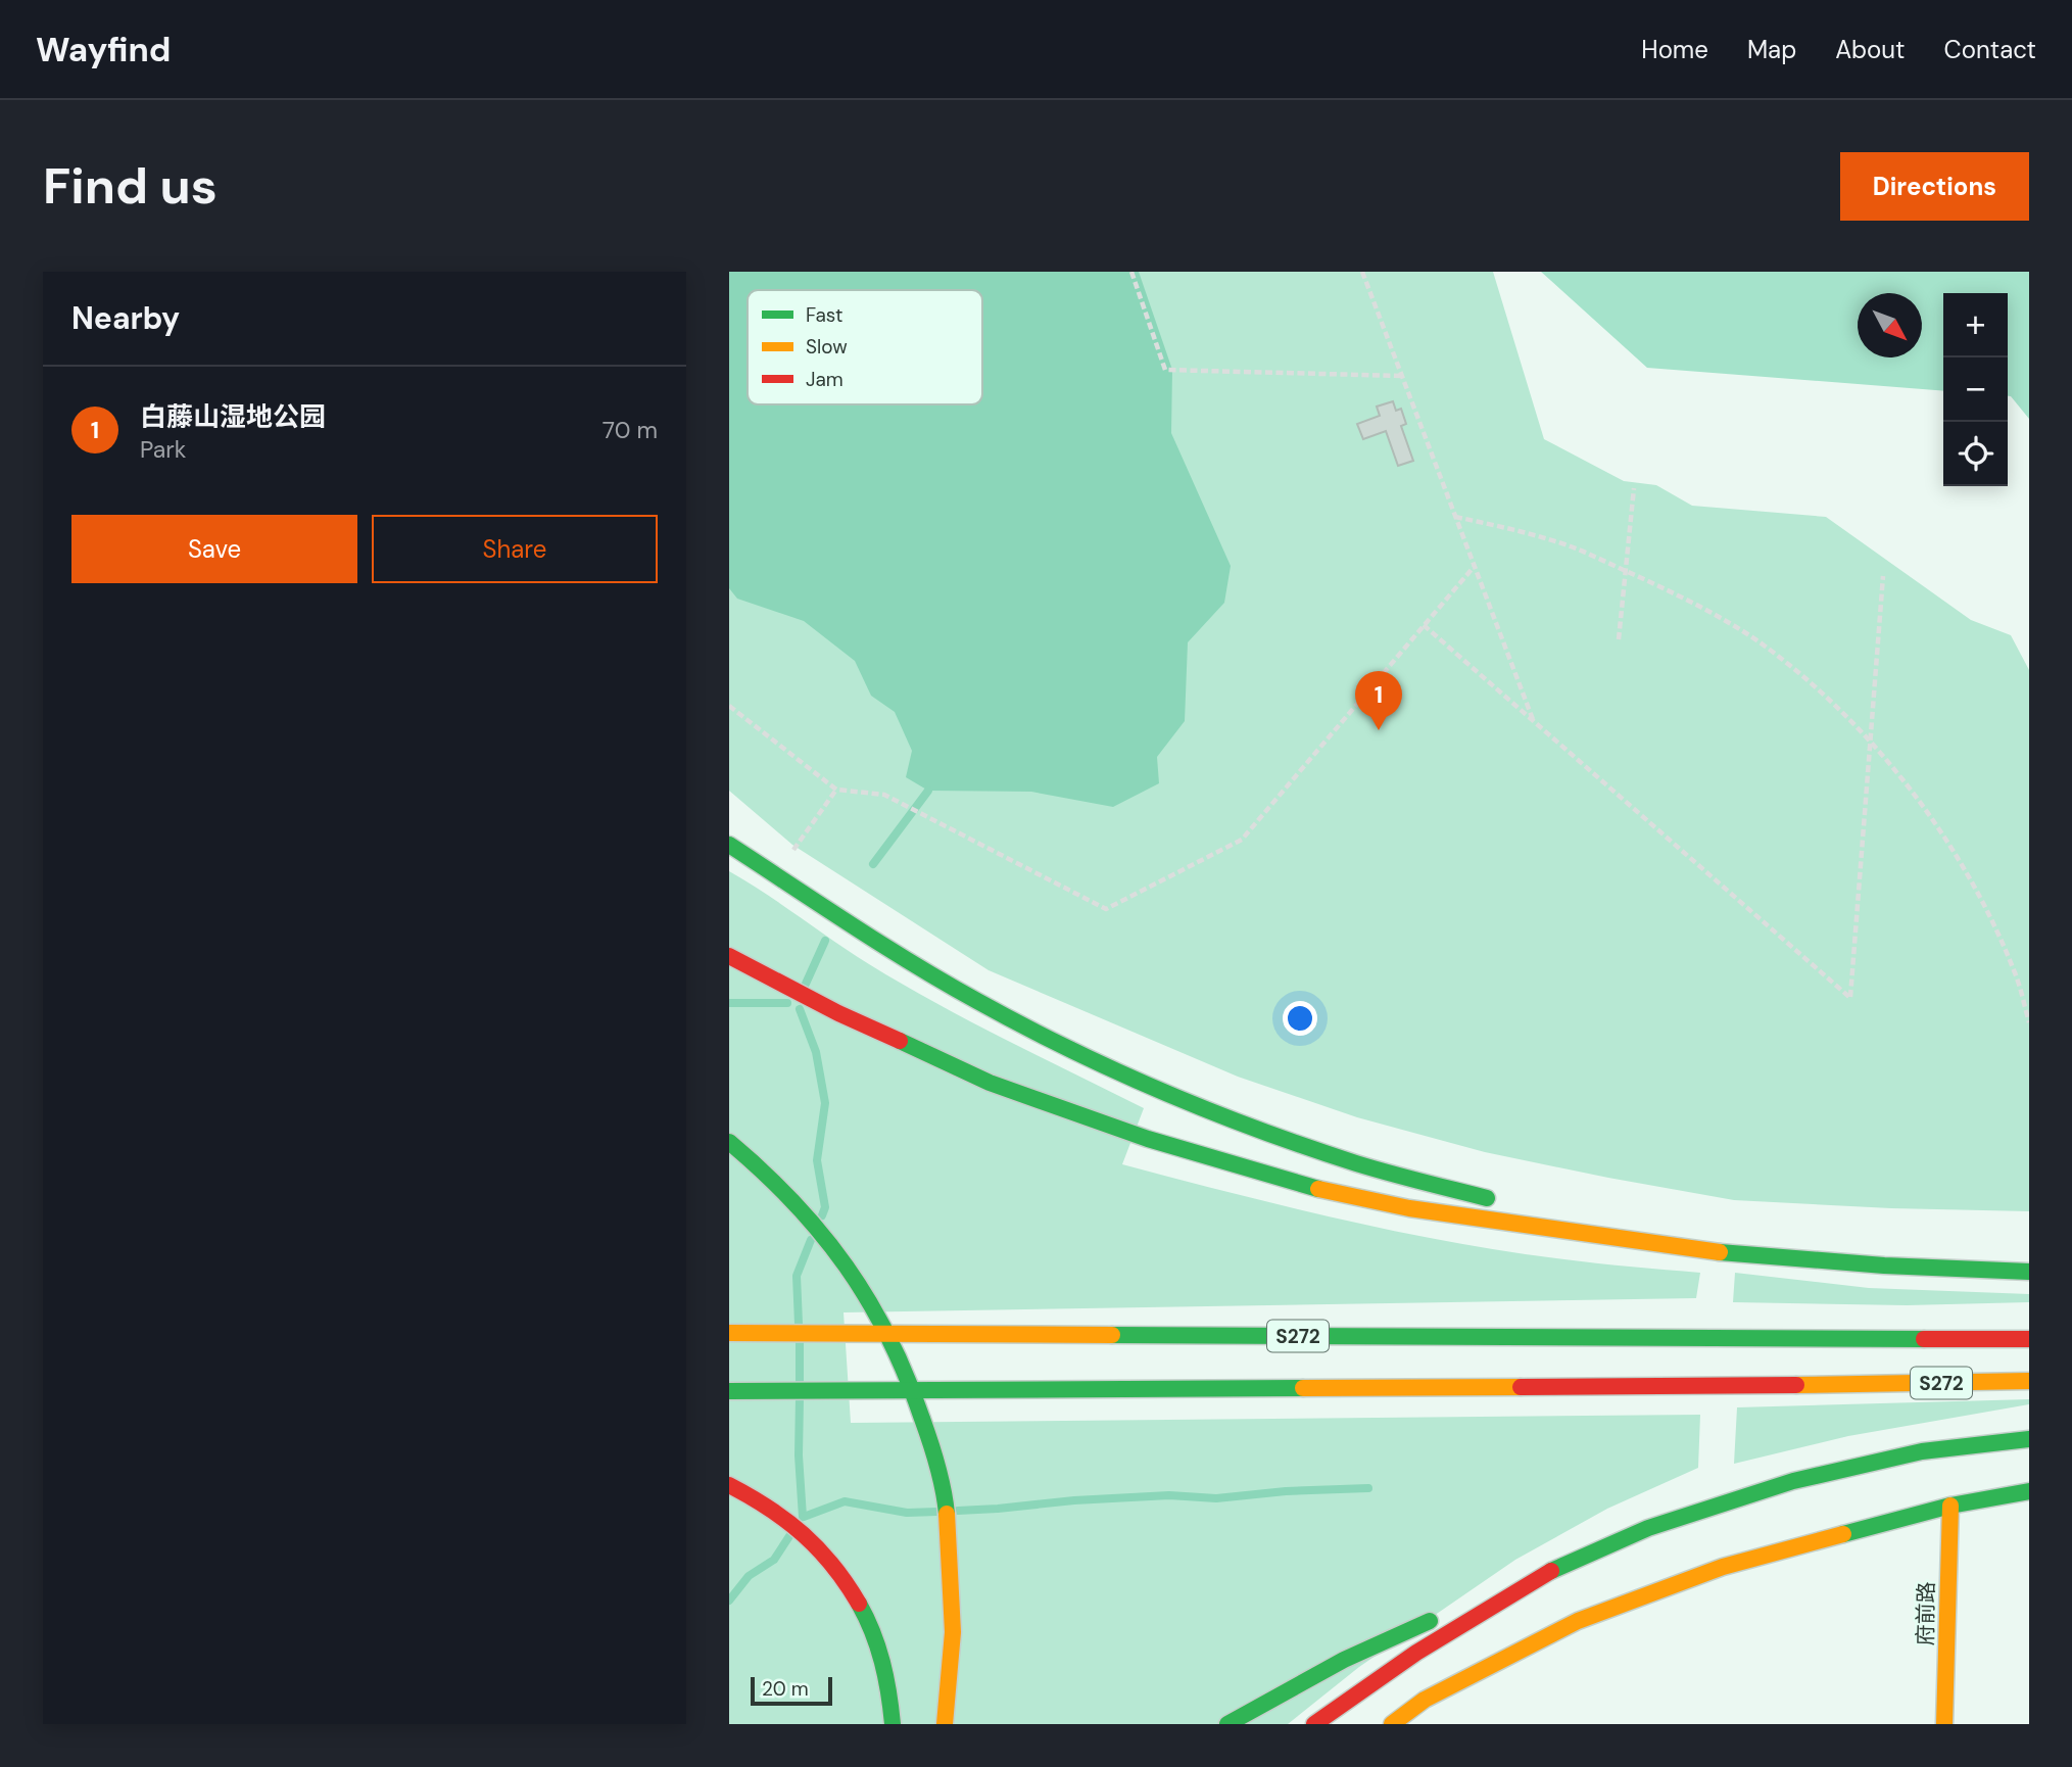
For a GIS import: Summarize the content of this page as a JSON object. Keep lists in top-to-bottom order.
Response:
{
  "streets": {
    "main road": ["S272", "府前路"]
  },
  "legend": ["Fast", "Slow", "Jam"],
  "scale_bar": "20 m",
  "north": "bottom right",
  "page": {
    "header": "Wayfind",
    "nav": [
      "Home",
      "Map",
      "About",
      "Contact"
    ],
    "buttons": [
      "Directions",
      ["Save", "Share"]
    ],
    "title": "Find us",
    "heading": "Nearby",
    "map_buttons": ["+", "−"],
    "list": [
      {
        "mark": "1",
        "name": "白藤山湿地公园",
        "note": "Park",
        "value": "70 m"
      }
    ],
    "pins": "1",
    "scale": "20 m"
  }
}
